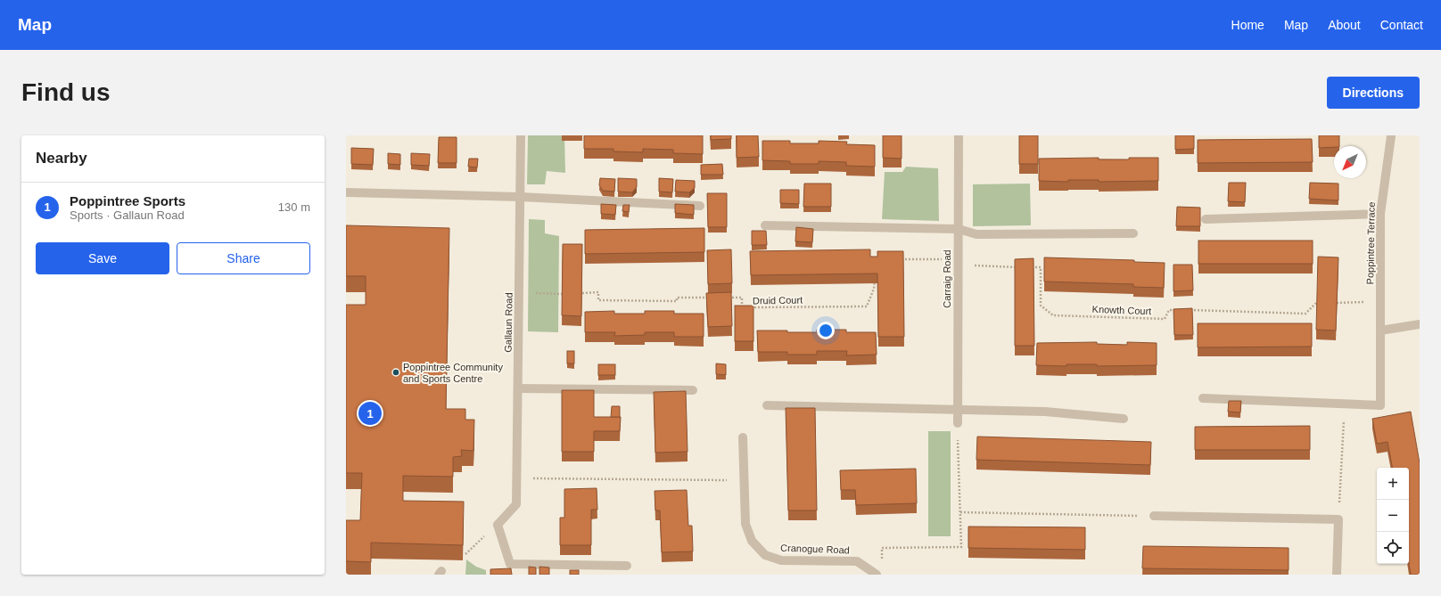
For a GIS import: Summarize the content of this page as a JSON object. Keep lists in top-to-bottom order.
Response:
{
  "streets": {
    "street": [
      "Poppintree Terrace",
      "Carraig Road",
      "Gallaun Road",
      "Cranogue Road"
    ],
    "path": ["Druid Court", "Knowth Court"]
  },
  "places": ["Poppintree Community and Sports Centre"],
  "north": "bottom left",
  "page": {
    "header": "Map",
    "nav": [
      "Home",
      "Map",
      "About",
      "Contact"
    ],
    "buttons": [
      "Directions",
      ["Save", "Share"]
    ],
    "title": "Find us",
    "heading": "Nearby",
    "list": [
      {
        "mark": "1",
        "name": "Poppintree Sports",
        "note": "Sports · Gallaun Road",
        "value": "130 m"
      }
    ],
    "pins": "1",
    "map_buttons": ["+", "−"]
  }
}
